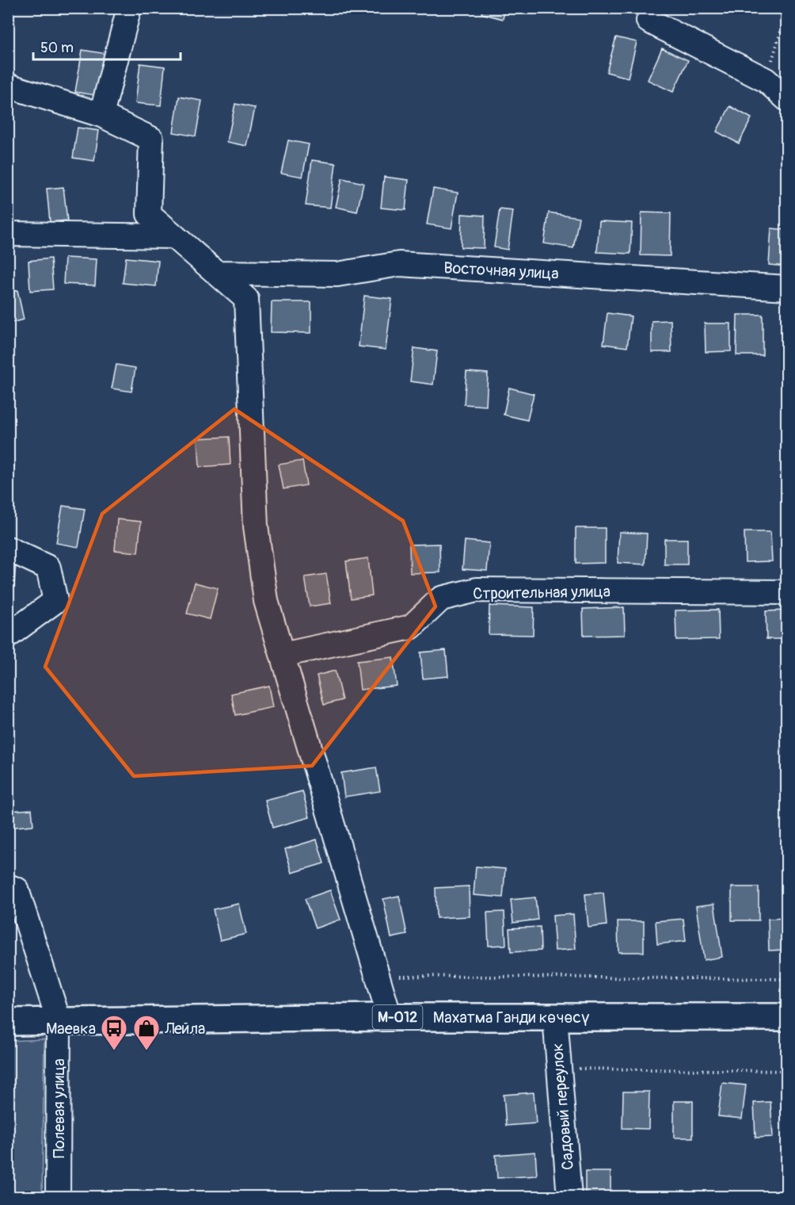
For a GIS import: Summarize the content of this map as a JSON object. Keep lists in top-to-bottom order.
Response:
{
  "streets": {
    "main road": ["М-012", "Махатма Ганди көчөсү"],
    "street": [
      "Восточная улица",
      "Строительная улица",
      "Садовый переулок",
      "Полевая улица"
    ]
  },
  "crossings": [
    ["Махатма Ганди көчөсү", "Садовый переулок"],
    ["Махатма Ганди көчөсү", "Полевая улица"]
  ],
  "places": {
    "bus stop": ["Маевка"],
    "shop": ["Лейла"]
  },
  "scale_bar": "50 m"
}
